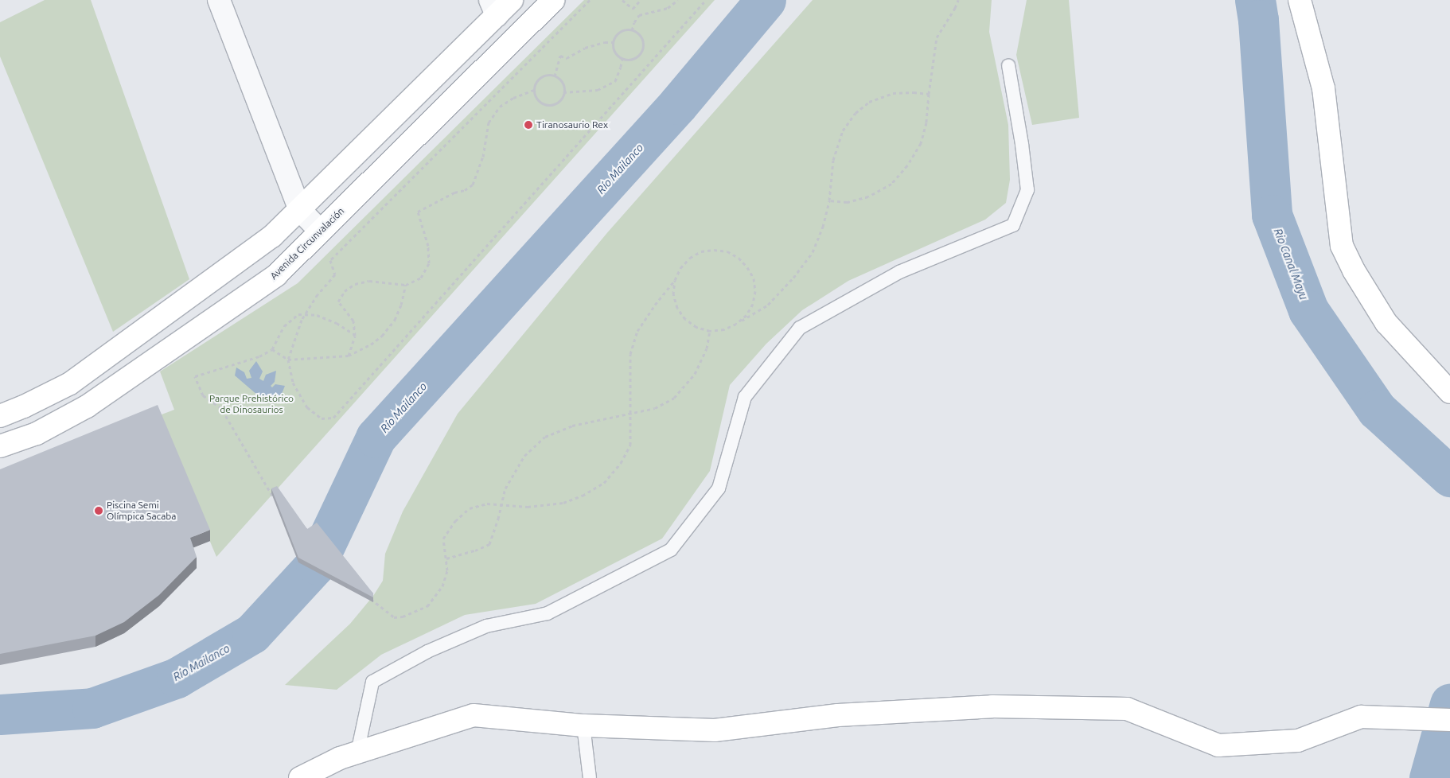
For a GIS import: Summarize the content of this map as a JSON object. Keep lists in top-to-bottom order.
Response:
{
  "streets": {
    "street": ["Avenida Circunvalación"]
  },
  "water": ["Río Mailanco", "Rio Canal Mayu"],
  "parks": ["Parque Prehistórico de Dinosaurios"],
  "places": ["Tiranosaurio Rex", "Piscina Semi Olímpica Sacaba"]
}
